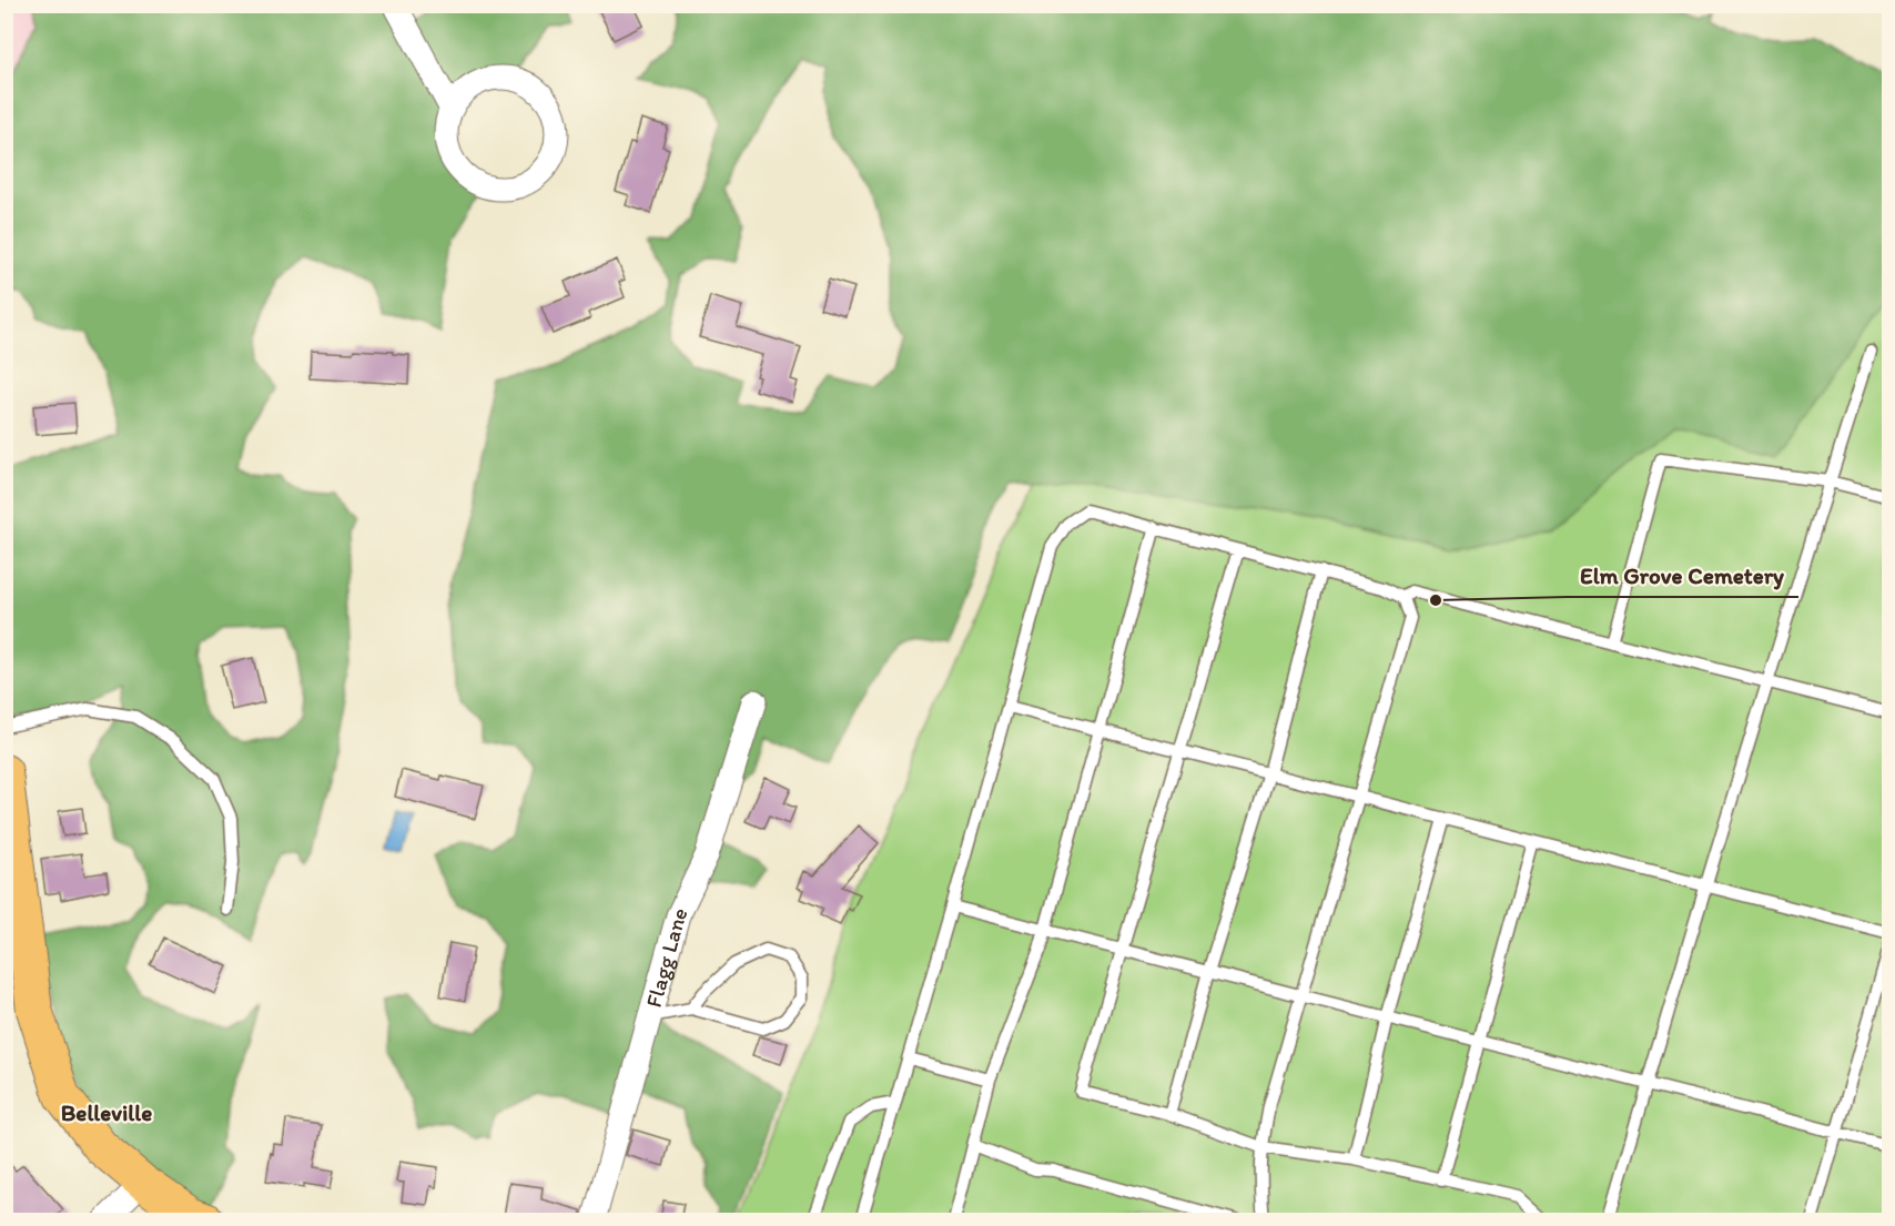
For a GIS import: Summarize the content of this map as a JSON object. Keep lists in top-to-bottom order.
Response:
{
  "streets": {
    "street": ["Flagg Lane"]
  },
  "districts": ["Belleville"],
  "places": ["Elm Grove Cemetery"]
}
